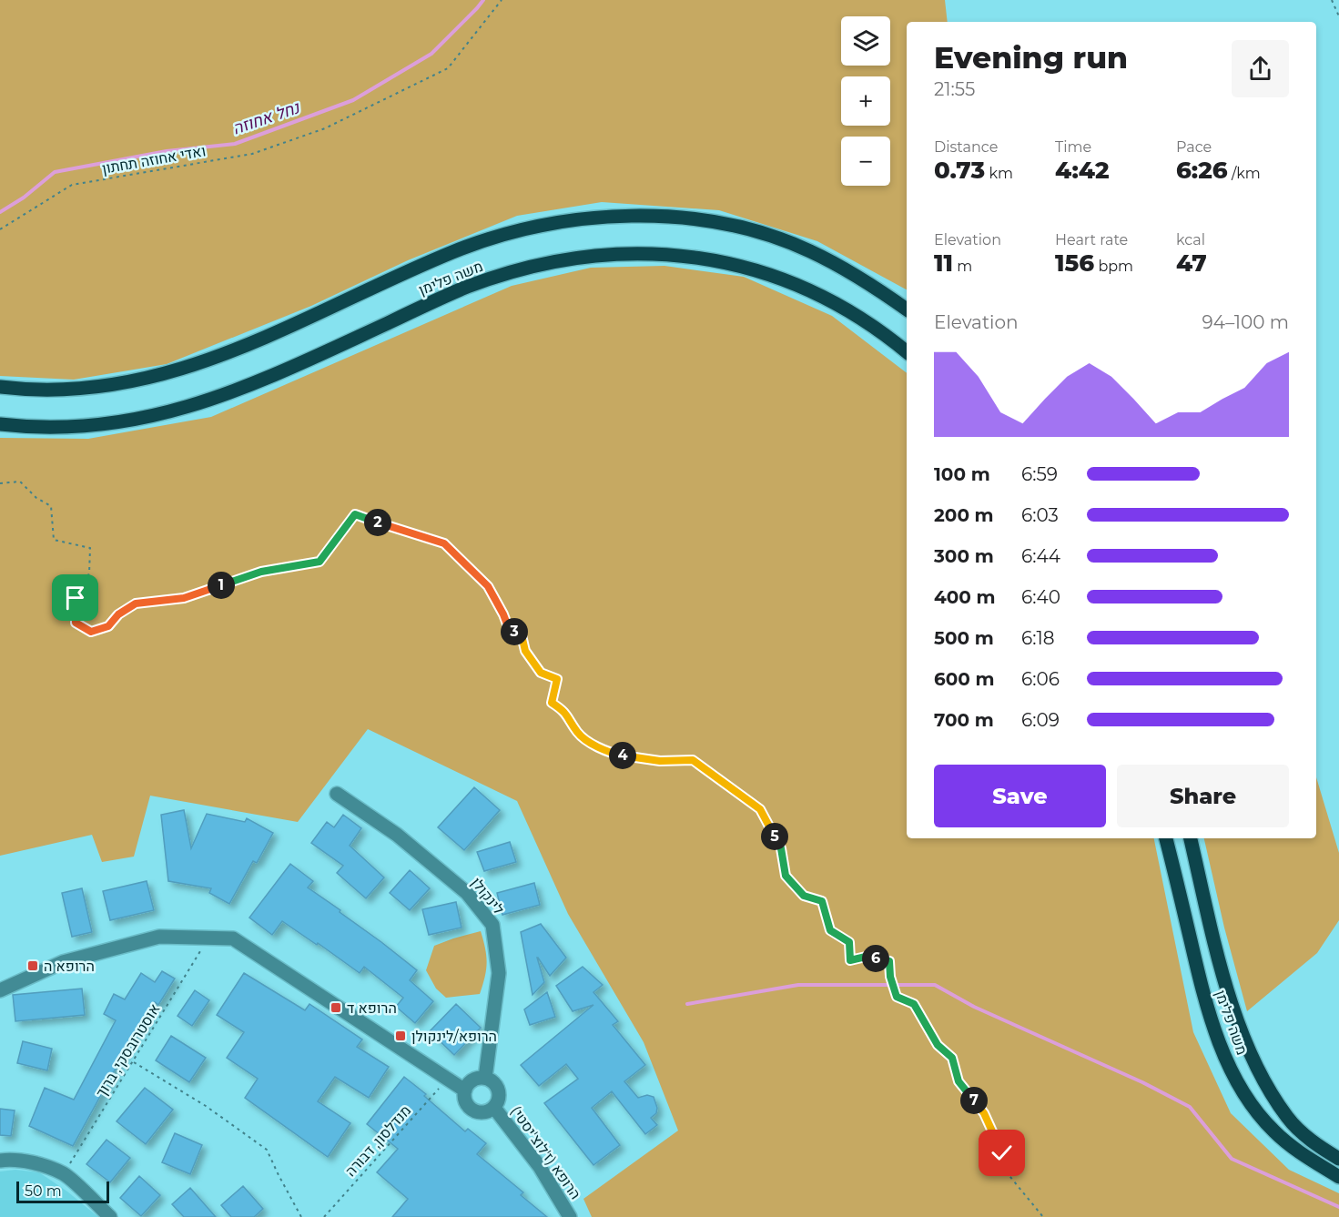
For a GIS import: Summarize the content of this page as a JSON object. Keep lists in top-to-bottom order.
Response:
{
  "streets": {
    "main road": ["משה פלימן"],
    "street": ["לינקולן", "הרופא (ז'לוצ'יסטי)"],
    "path": ["ואדי אחוזה תחתון", "אוסטרובסקי, ברוך", "מנדלסון, דבורה"]
  },
  "crossings": [
    ["לינקולן", "הרופא (ז'לוצ'יסטי)"]
  ],
  "water": ["נחל אחוזה"],
  "places": {
    "transit": ["הרופא ה", "הרופא ד", "הרופא/לינקולן"]
  },
  "scale_bar": "50 m",
  "page": {
    "map_buttons": ["+", "−"],
    "heading": ["Evening run", "21:55"],
    "stats": [
      ["Distance", "0.73 km"],
      ["Time", "4:42"],
      ["Pace", "6:26 /km"],
      ["Elevation", "11 m"],
      ["Heart rate", "156 bpm"],
      ["kcal", "47"]
    ],
    "chart": ["Elevation", "94–100 m"],
    "list": [
      {
        "name": "100 m",
        "note": "6:59"
      },
      {
        "name": "200 m",
        "note": "6:03"
      },
      {
        "name": "300 m",
        "note": "6:44"
      },
      {
        "name": "400 m",
        "note": "6:40"
      },
      {
        "name": "500 m",
        "note": "6:18"
      },
      {
        "name": "600 m",
        "note": "6:06"
      },
      {
        "name": "700 m",
        "note": "6:09"
      }
    ],
    "pins": [
      "2",
      "1",
      "3",
      "4",
      "5",
      "6",
      "7"
    ],
    "buttons": ["Save", "Share"],
    "scale": "50 m"
  }
}
